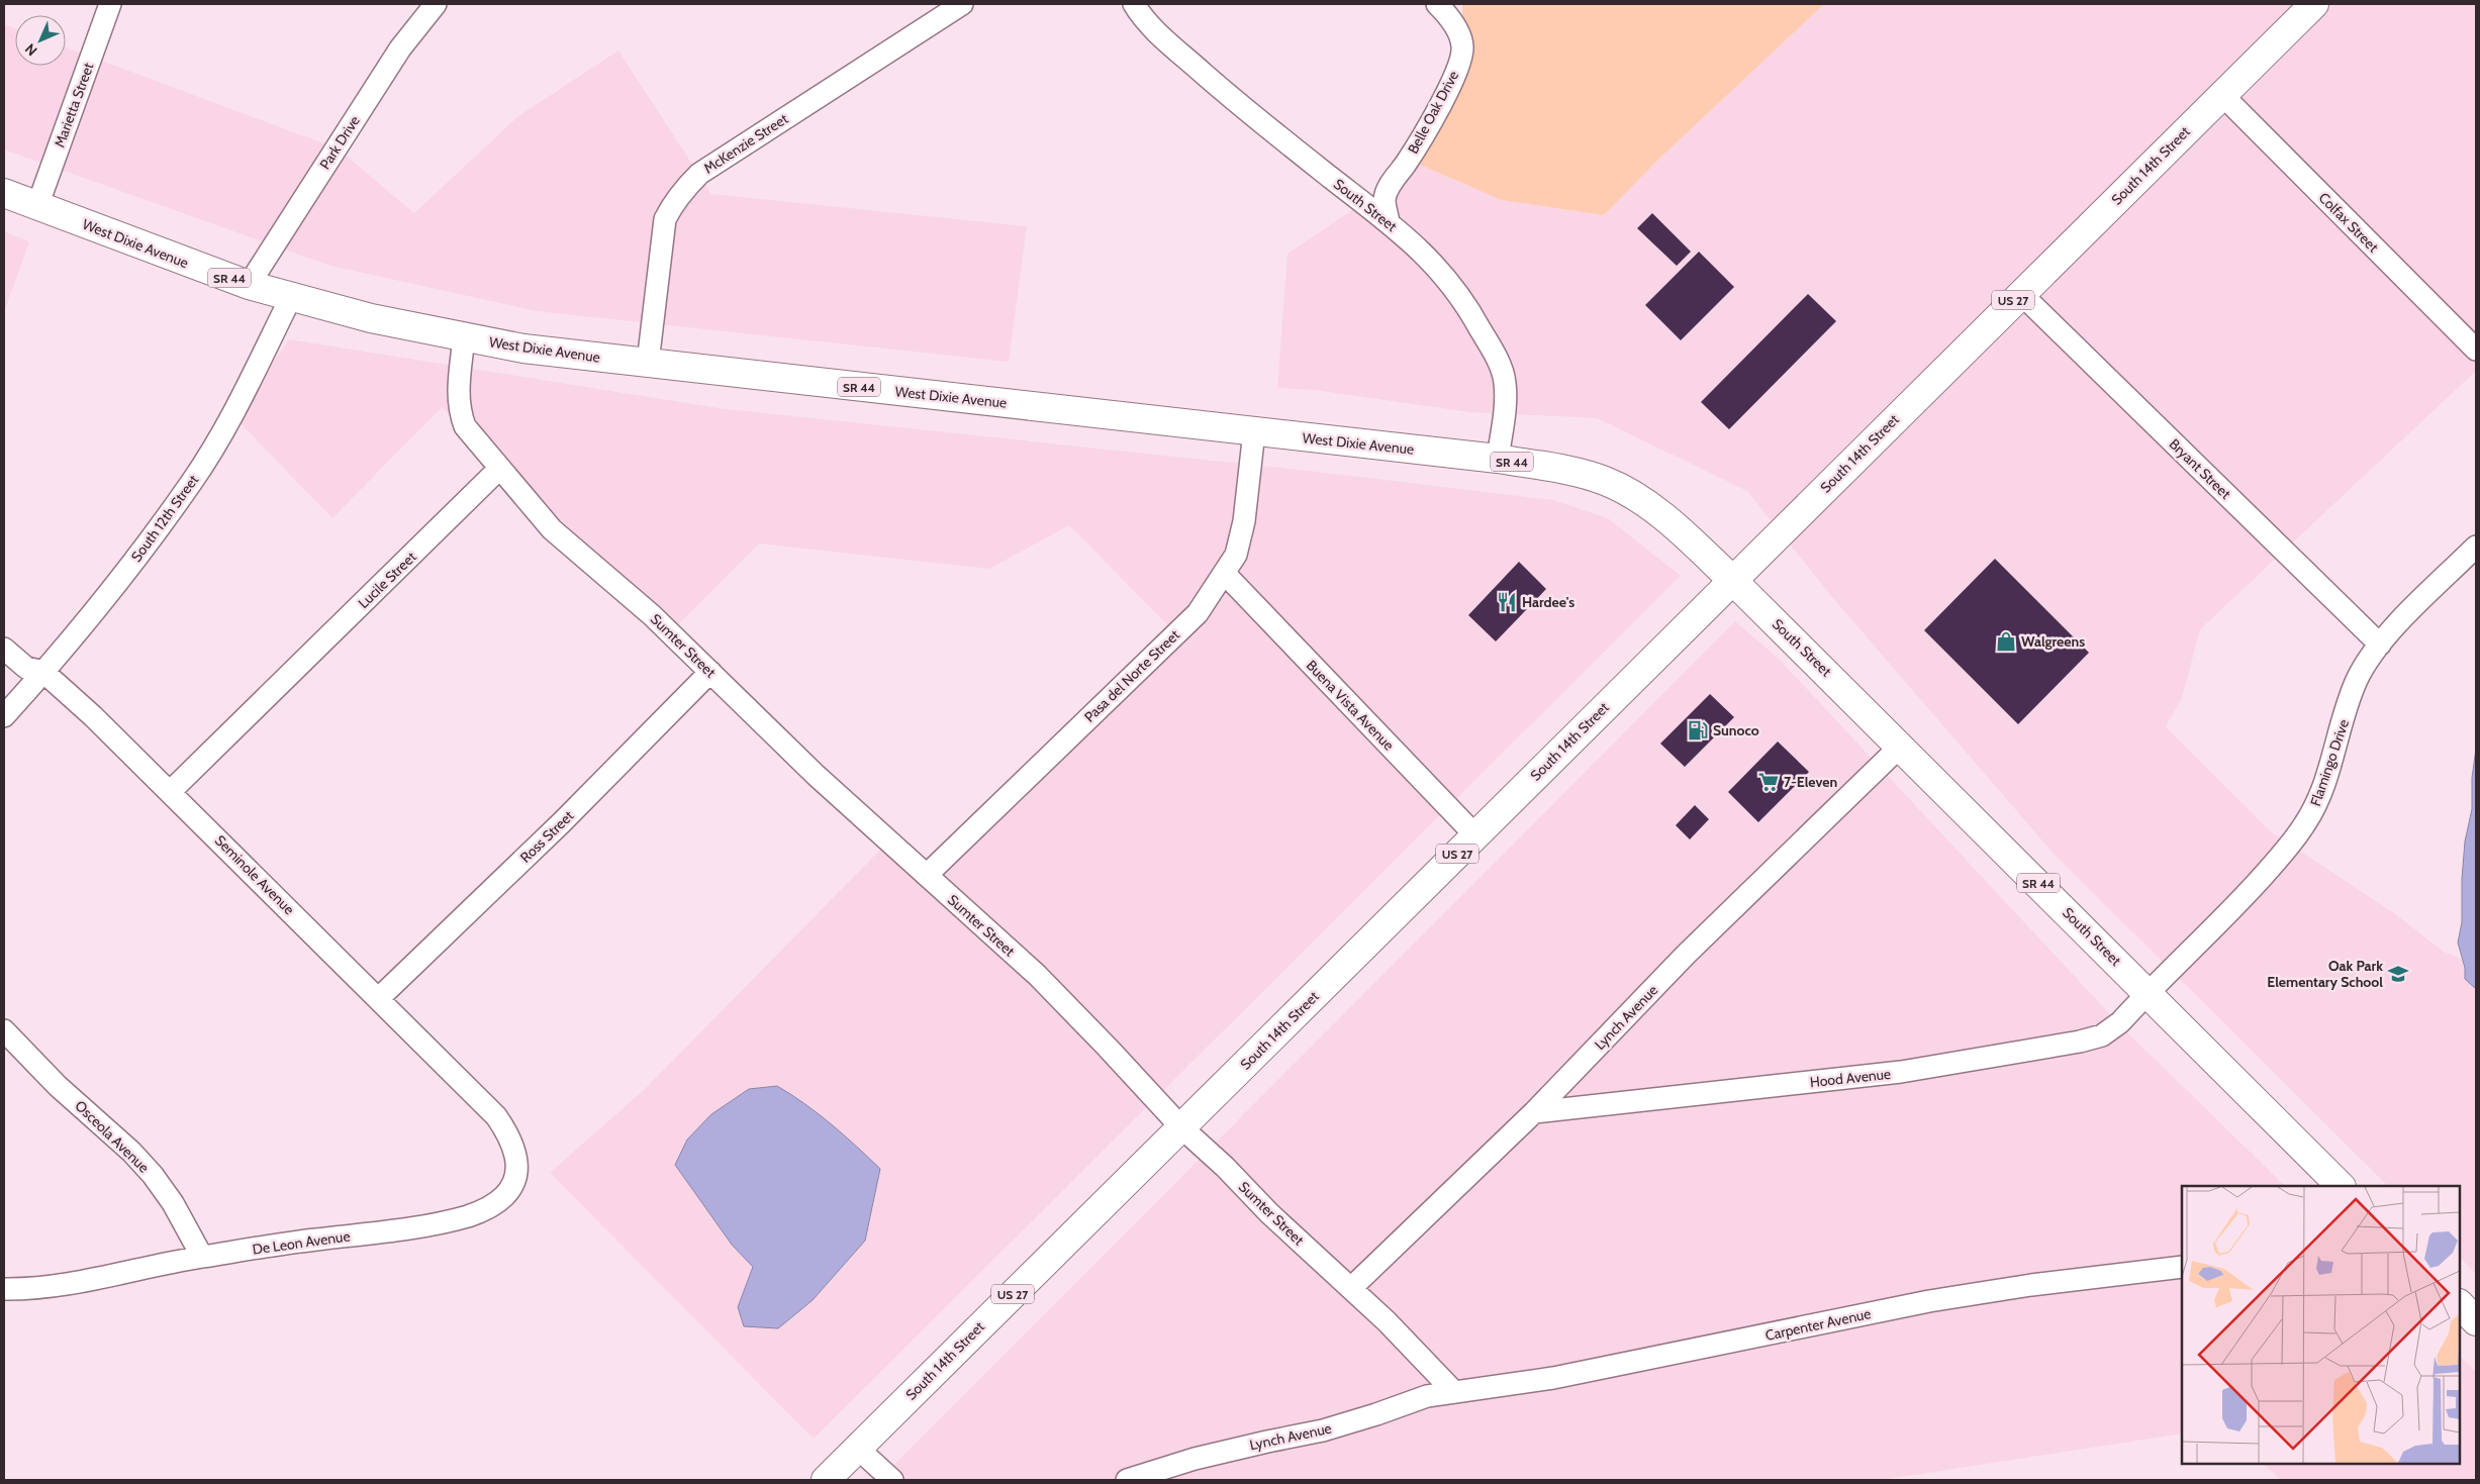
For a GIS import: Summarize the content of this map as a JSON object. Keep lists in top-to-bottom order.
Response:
{
  "streets": {
    "main road": [
      "South 14th Street",
      "South Street",
      "West Dixie Avenue",
      "SR 44",
      "US 27"
    ],
    "street": [
      "Marietta Street",
      "Belle Oak Drive",
      "Park Drive",
      "McKenzie Street",
      "Colfax Street",
      "Bryant Street",
      "South 12th Street",
      "Lucile Street",
      "Sumter Street",
      "Pasa del Norte Street",
      "Buena Vista Avenue",
      "Flamingo Drive",
      "Ross Street",
      "Seminole Avenue",
      "Lynch Avenue",
      "Hood Avenue",
      "Osceola Avenue",
      "De Leon Avenue",
      "Carpenter Avenue"
    ]
  },
  "crossings": [
    ["Marietta Street", "West Dixie Avenue"],
    ["Belle Oak Drive", "South Street"],
    ["Park Drive", "West Dixie Avenue"],
    ["McKenzie Street", "West Dixie Avenue"],
    ["South 14th Street", "South Street"],
    ["South 14th Street", "Colfax Street"],
    ["South 14th Street", "West Dixie Avenue"],
    ["South 14th Street", "Bryant Street"],
    ["South 14th Street", "Sumter Street"],
    ["South 14th Street", "Buena Vista Avenue"],
    ["South Street", "West Dixie Avenue"],
    ["South Street", "Flamingo Drive"],
    ["South Street", "Lynch Avenue"],
    ["South Street", "Hood Avenue"],
    ["West Dixie Avenue", "South 12th Street"],
    ["West Dixie Avenue", "Pasa del Norte Street"],
    ["Bryant Street", "Flamingo Drive"],
    ["South 12th Street", "Seminole Avenue"],
    ["Lucile Street", "Sumter Street"],
    ["Lucile Street", "Seminole Avenue"],
    ["Sumter Street", "Pasa del Norte Street"],
    ["Sumter Street", "Ross Street"],
    ["Sumter Street", "Lynch Avenue"],
    ["Sumter Street", "Carpenter Avenue"],
    ["Pasa del Norte Street", "Buena Vista Avenue"],
    ["Flamingo Drive", "Hood Avenue"],
    ["Ross Street", "Seminole Avenue"],
    ["Seminole Avenue", "De Leon Avenue"],
    ["Lynch Avenue", "Hood Avenue"],
    ["Lynch Avenue", "Carpenter Avenue"],
    ["Osceola Avenue", "De Leon Avenue"]
  ],
  "places": {
    "restaurant": ["Hardee's"],
    "shop": ["Walgreens"],
    "fuel station": ["Sunoco"],
    "supermarket": ["7-Eleven"],
    "school or university": ["Oak Park Elementary School"]
  },
  "north": "bottom left"
}
